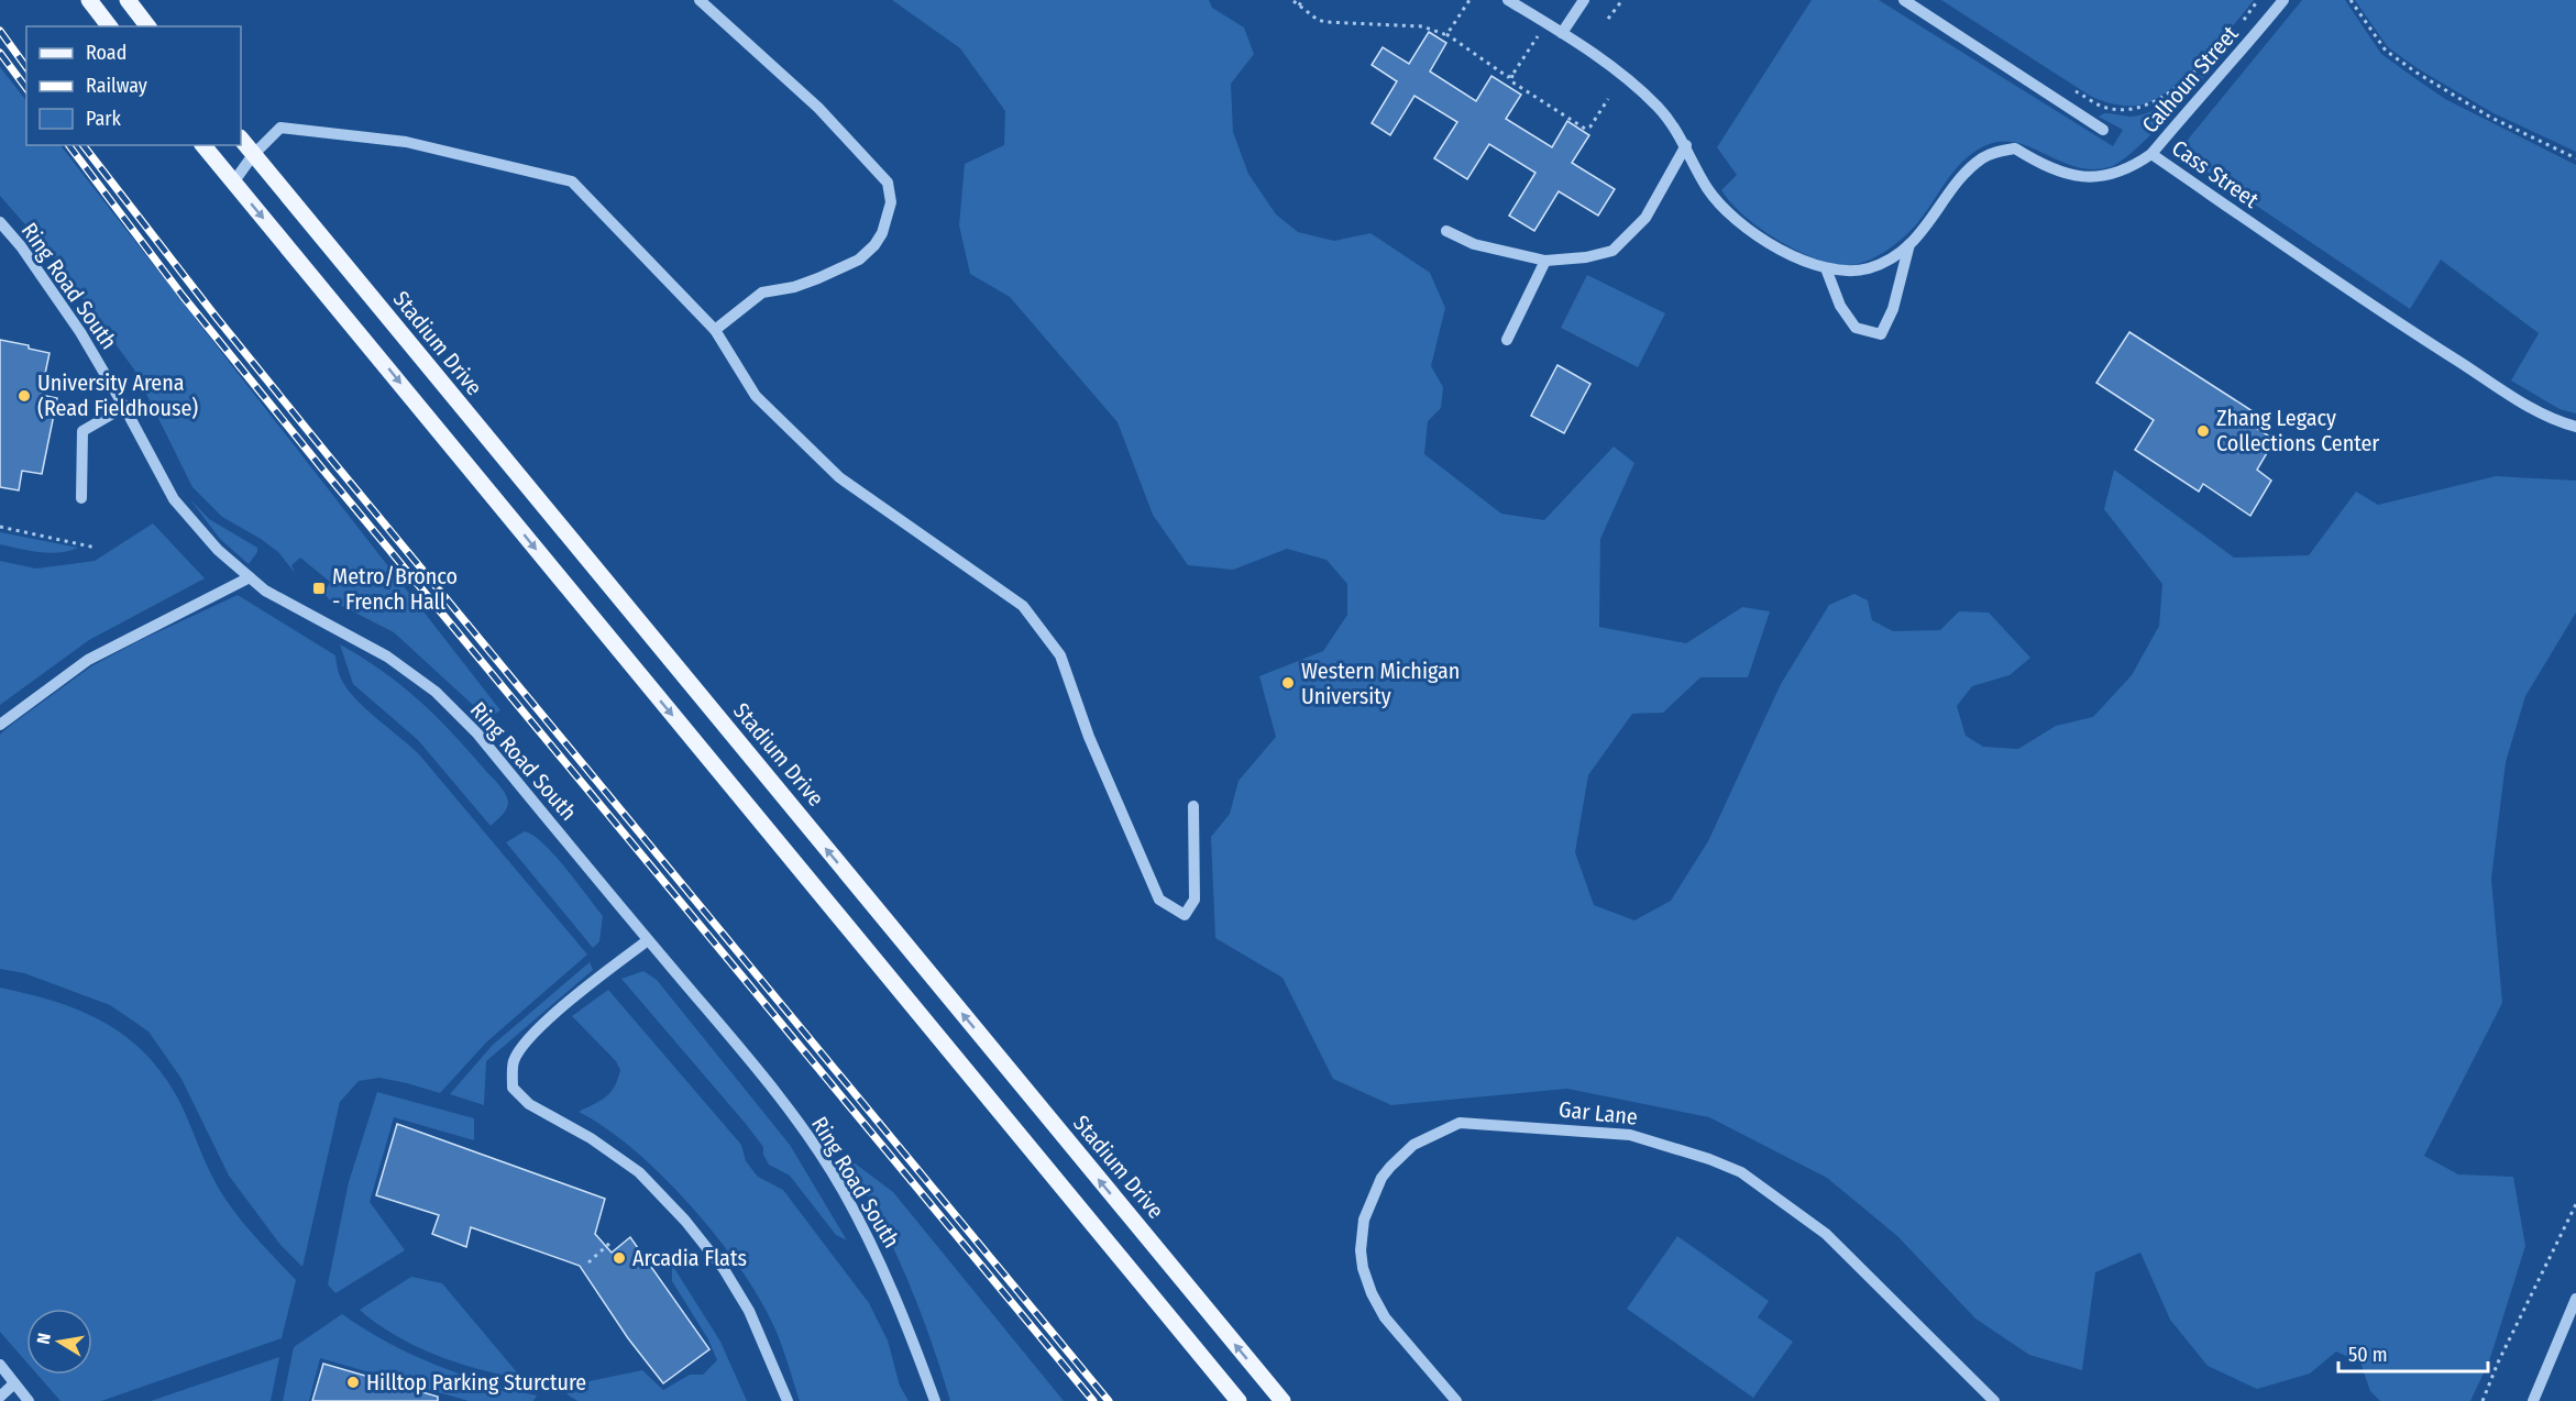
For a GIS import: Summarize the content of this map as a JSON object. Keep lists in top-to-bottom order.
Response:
{
  "streets": {
    "main road": ["Stadium Drive"],
    "street": [
      "Calhoun Street",
      "Cass Street",
      "Ring Road South",
      "Gar Lane"
    ]
  },
  "crossings": [
    ["Calhoun Street", "Cass Street"]
  ],
  "places": {
    "other": [
      "University Arena (Read Fieldhouse)",
      "Zhang Legacy Collections Center",
      "Western Michigan University",
      "Arcadia Flats",
      "Hilltop Parking Sturcture"
    ],
    "transit": ["Metro/Bronco - French Hall"]
  },
  "legend": ["Road", "Railway", "Park"],
  "scale_bar": "50 m",
  "north": "left"
}
